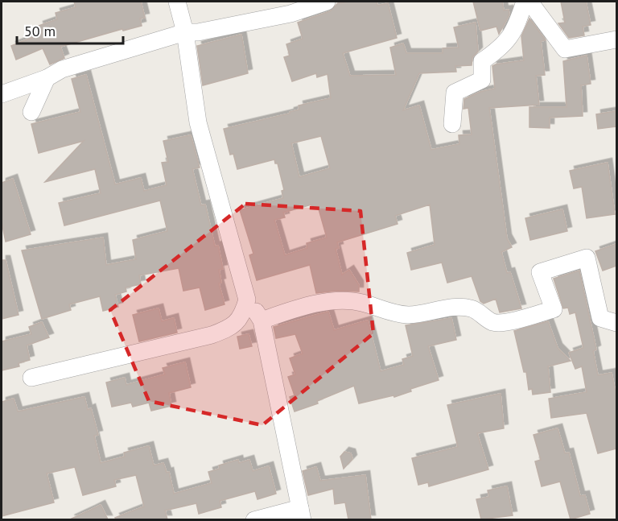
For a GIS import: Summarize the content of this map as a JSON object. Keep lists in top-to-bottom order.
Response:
{
  "scale_bar": "50 m"
}
